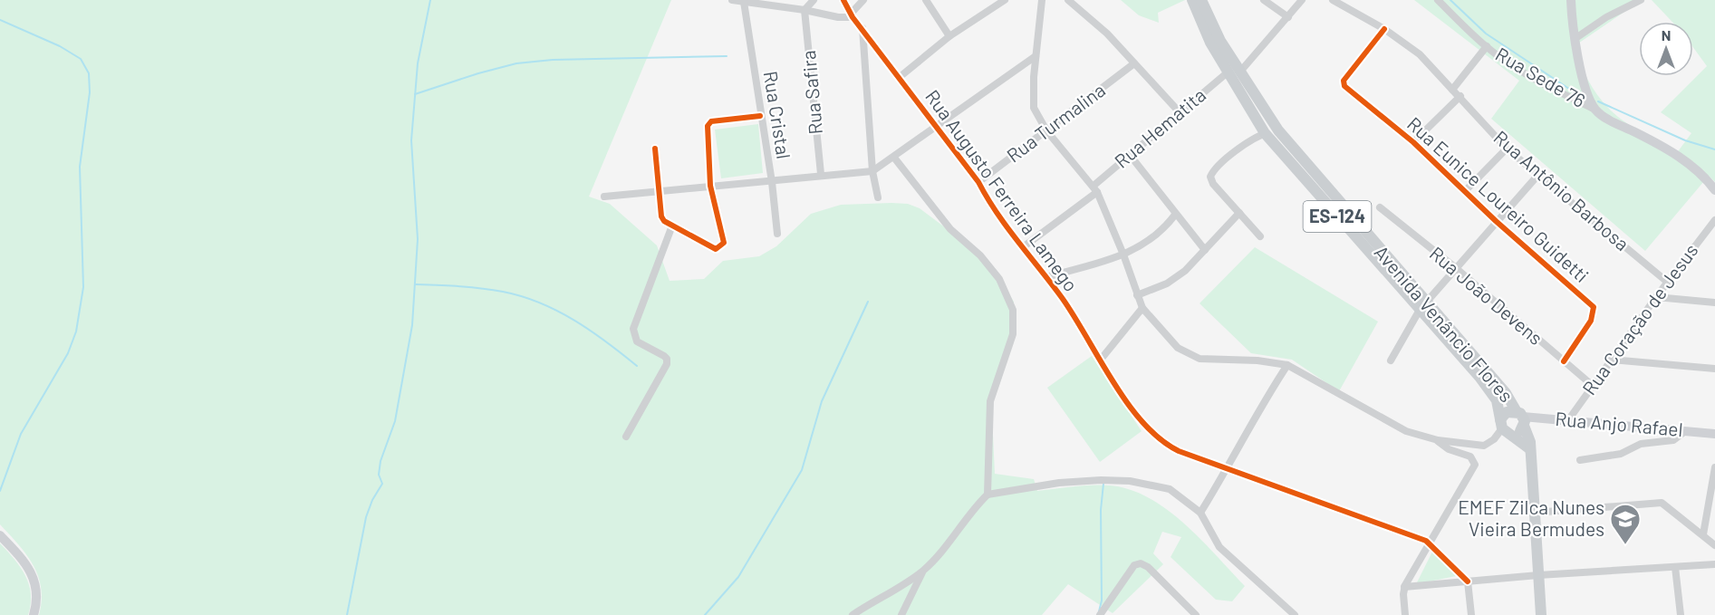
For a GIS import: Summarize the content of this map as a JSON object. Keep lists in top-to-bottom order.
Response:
{
  "streets": {
    "main road": ["ES-124", "Avenida Venâncio Flores"],
    "street": [
      "Rua Sede 76",
      "Rua Safira",
      "Rua Cristal",
      "Rua Turmalina",
      "Rua Hematita",
      "Rua Augusto Ferreira Lamego",
      "Rua Antônio Barbosa",
      "Rua Eunice Loureiro Guidetti",
      "Rua João Devens",
      "Rua Coração de Jesus",
      "Rua Anjo Rafael"
    ]
  },
  "crossings": [
    ["Rua Turmalina", "Rua Augusto Ferreira Lamego"],
    ["Rua Hematita", "Rua Augusto Ferreira Lamego"],
    ["Rua Hematita", "Avenida Venâncio Flores"],
    ["Rua Antônio Barbosa", "Rua Eunice Loureiro Guidetti"],
    ["Rua Antônio Barbosa", "Rua Coração de Jesus"],
    ["Rua Eunice Loureiro Guidetti", "Rua João Devens"],
    ["Rua João Devens", "Rua Coração de Jesus"],
    ["Rua Coração de Jesus", "Rua Anjo Rafael"],
    ["Avenida Venâncio Flores", "Rua Anjo Rafael"]
  ],
  "places": {
    "school or university": ["EMEF Zilca Nunes Vieira Bermudes"]
  },
  "north": "top"
}
